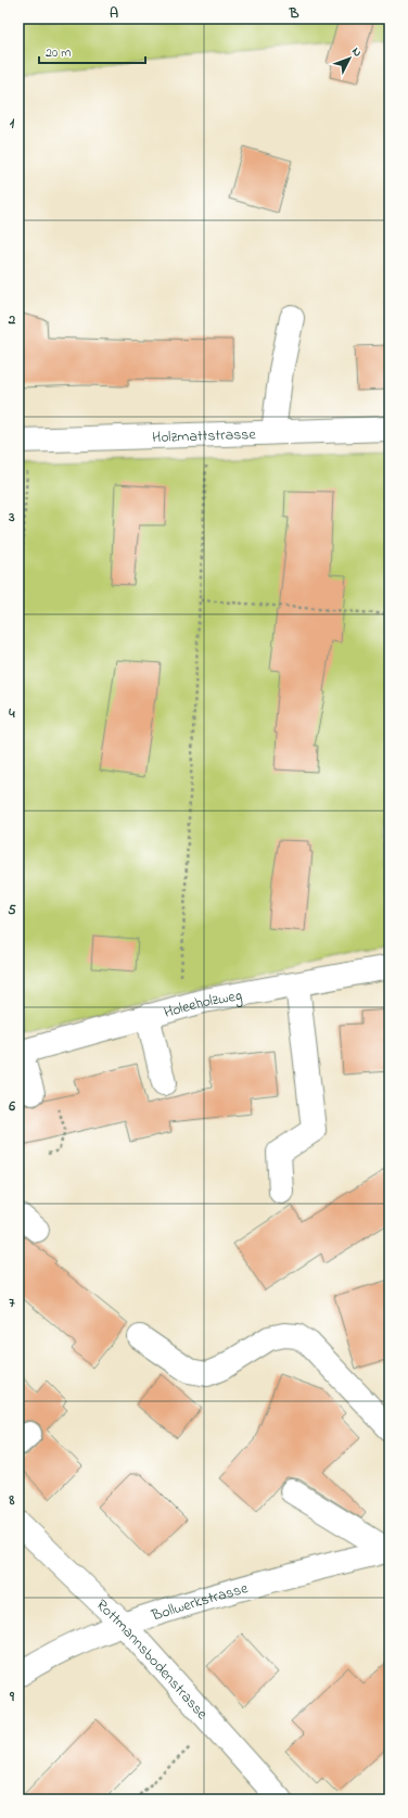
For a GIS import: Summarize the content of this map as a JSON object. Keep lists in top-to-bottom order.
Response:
{
  "streets": {
    "street": [
      "Holzmattstrasse",
      "Holeeholzweg",
      "Bollwerkstrasse",
      "Rottmannsbodenstrasse"
    ]
  },
  "crossings": [
    ["Bollwerkstrasse", "Rottmannsbodenstrasse"]
  ],
  "scale_bar": "20 m",
  "north": "top right",
  "grid": {
    "columns": ["A", "B"],
    "rows": [
      "1",
      "2",
      "3",
      "4",
      "5",
      "6",
      "7",
      "8",
      "9"
    ]
  }
}
